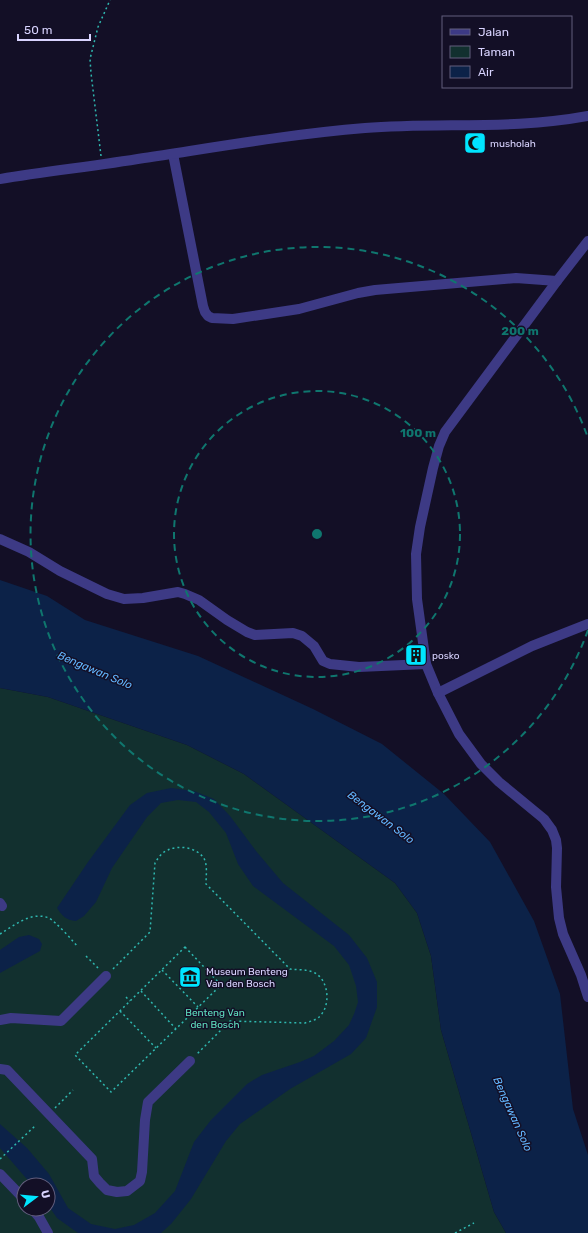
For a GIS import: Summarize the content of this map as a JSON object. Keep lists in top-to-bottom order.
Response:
{
  "water": ["Bengawan Solo"],
  "parks": ["Benteng Van den Bosch"],
  "places": {
    "mosque": ["musholah"],
    "building": ["posko"],
    "museum": ["Museum Benteng Van den Bosch"]
  },
  "legend": ["Jalan", "Taman", "Air"],
  "scale_bar": "50 m",
  "north": "right",
  "rings": ["200 m", "100 m"]
}
